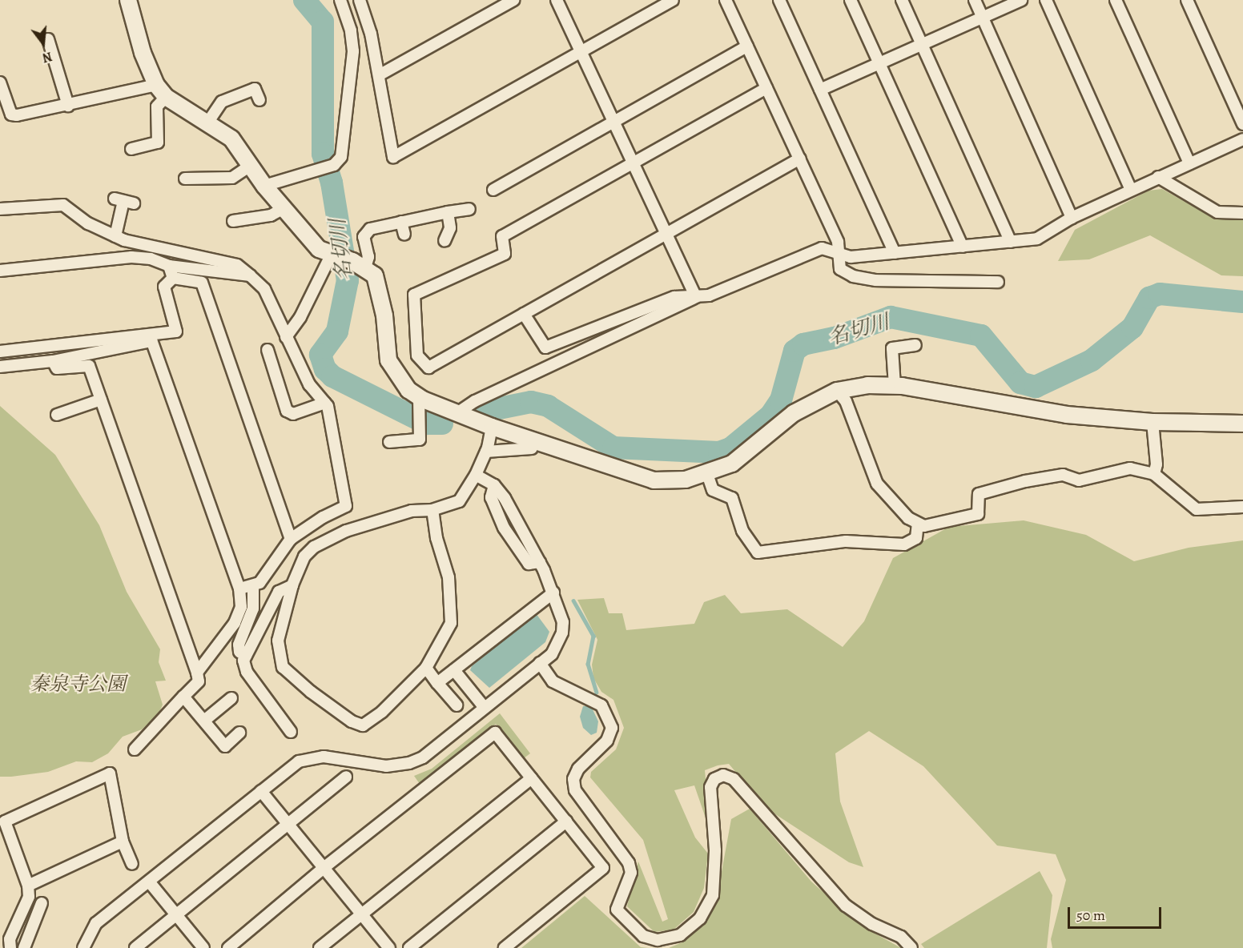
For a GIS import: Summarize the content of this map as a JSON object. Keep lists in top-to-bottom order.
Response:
{
  "water": ["名切川"],
  "parks": ["秦泉寺公園"],
  "scale_bar": "50 m",
  "north": "bottom"
}
